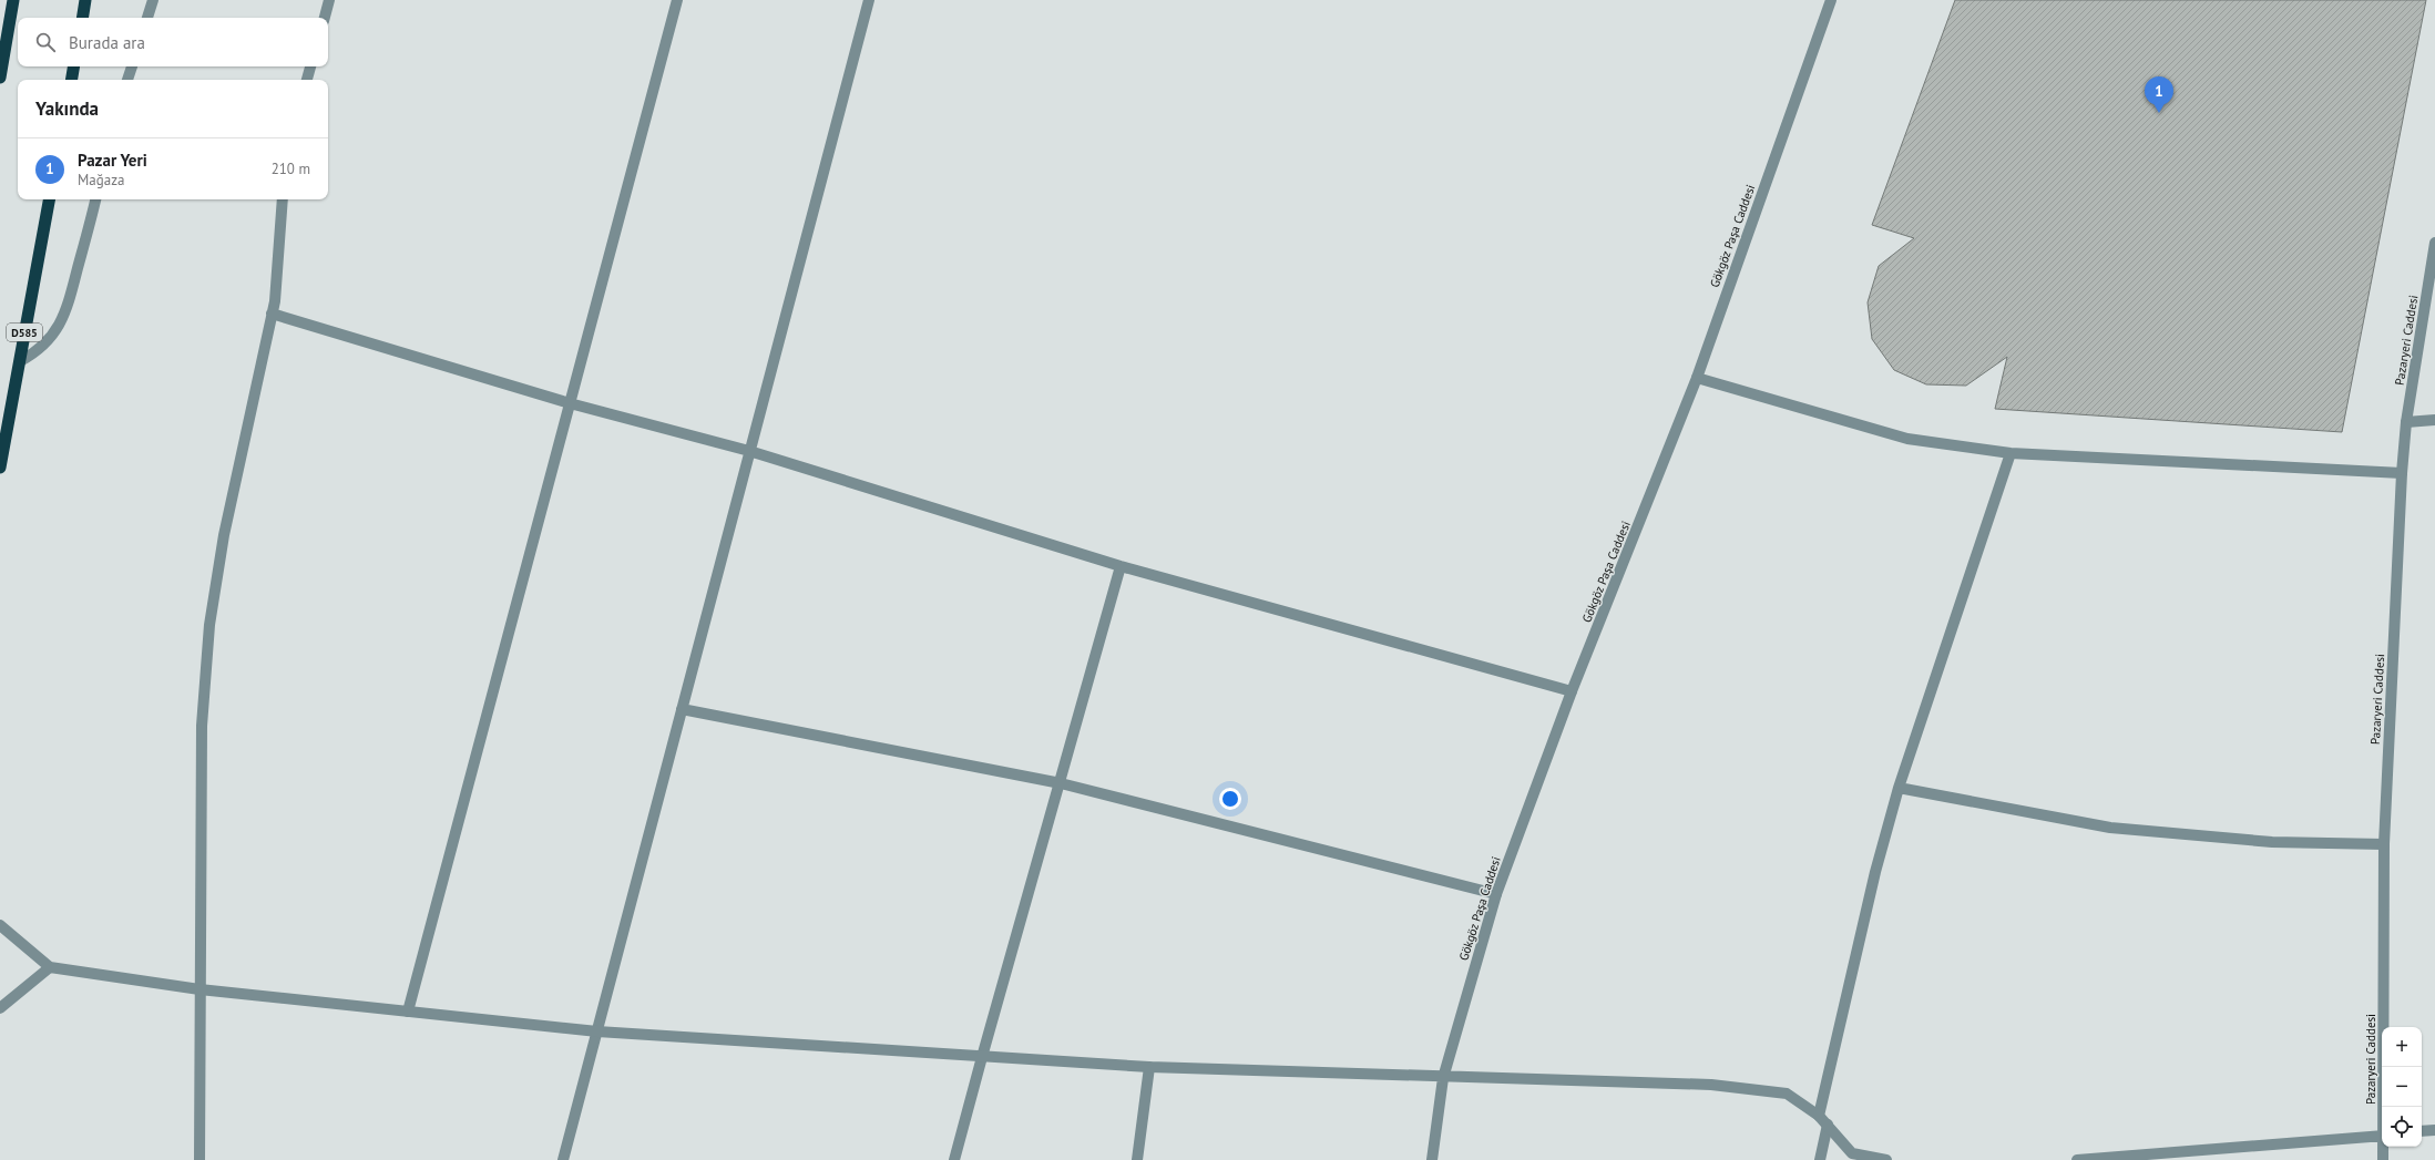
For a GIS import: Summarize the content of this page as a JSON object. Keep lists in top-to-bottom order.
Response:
{
  "streets": {
    "highway": ["D585"],
    "street": ["Gökgöz Paşa Caddesi", "Pazaryeri Caddesi"]
  },
  "page": {
    "search": "Burada ara",
    "pins": "1",
    "heading": "Yakında",
    "list": [
      {
        "mark": "1",
        "name": "Pazar Yeri",
        "note": "Mağaza",
        "value": "210 m"
      }
    ],
    "map_buttons": ["+", "−"]
  }
}
